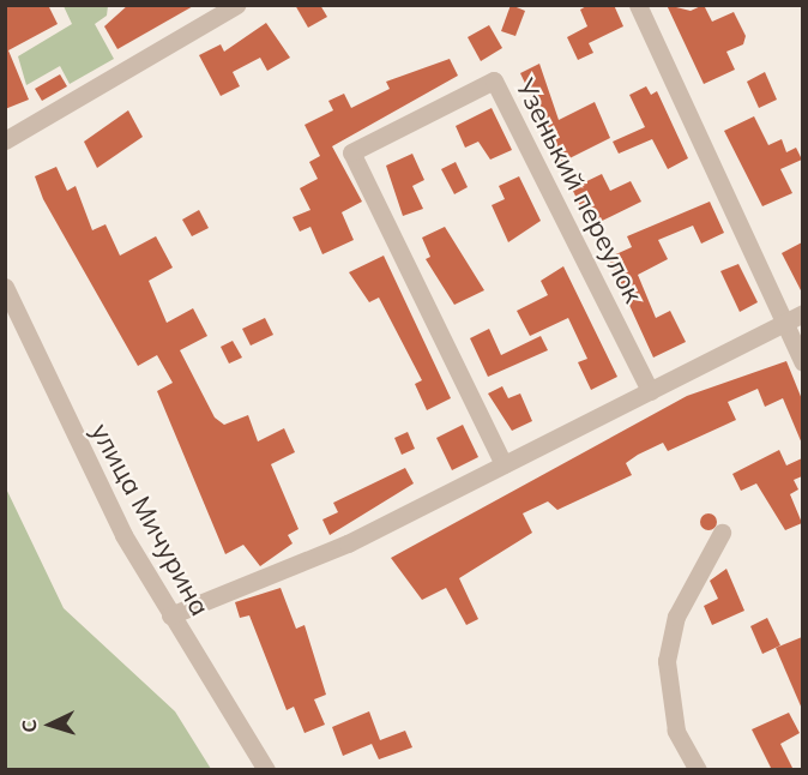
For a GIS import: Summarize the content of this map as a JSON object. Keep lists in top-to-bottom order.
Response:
{
  "streets": {
    "street": ["Узенький переулок", "улица Мичурина"]
  },
  "north": "left"
}
